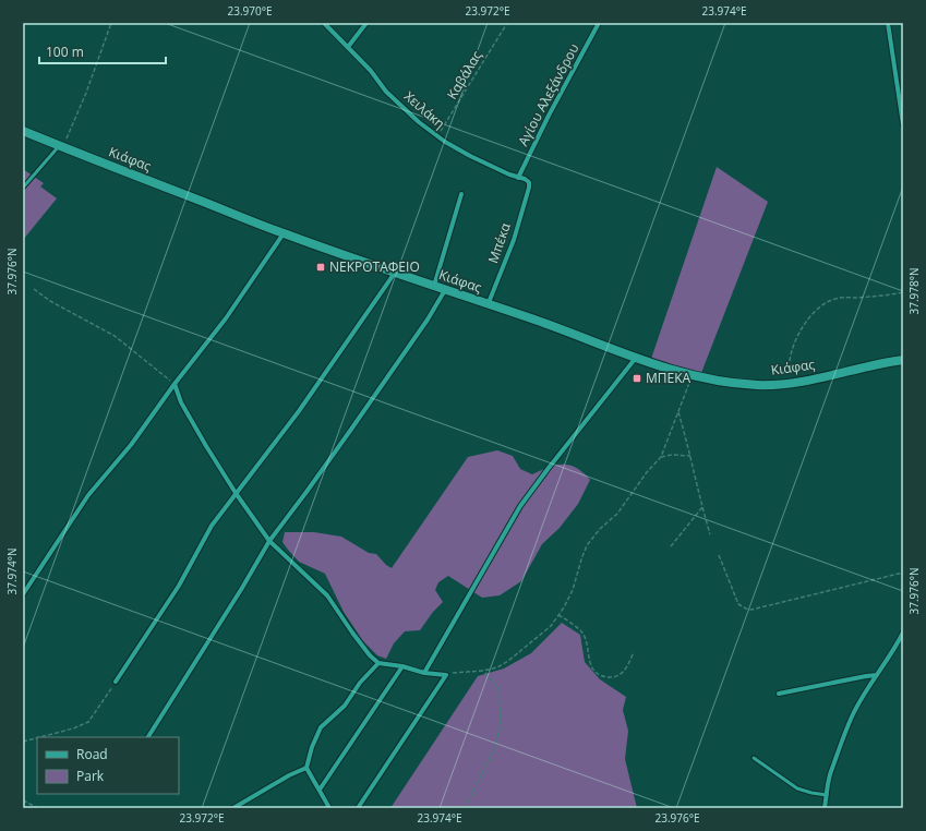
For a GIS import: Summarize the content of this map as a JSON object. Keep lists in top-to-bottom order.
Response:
{
  "streets": {
    "street": [
      "Αγίου Αλεξάνδρου",
      "Χειλάκη",
      "Κιάφας",
      "Μπέκα"
    ],
    "path": ["Καβάλας"]
  },
  "crossings": [
    ["Καβάλας", "Χειλάκη"],
    ["Αγίου Αλεξάνδρου", "Χειλάκη"],
    ["Χειλάκη", "Μπέκα"],
    ["Κιάφας", "Μπέκα"]
  ],
  "places": {
    "transit": ["ΝΕΚΡΟΤΑΦΕΙΟ", "ΜΠΕΚΑ"]
  },
  "legend": ["Road", "Park"],
  "scale_bar": "100 m",
  "coordinates": [
    "23.970°E",
    "23.972°E",
    "23.974°E",
    "37.976°N",
    "37.978°N",
    "37.974°N",
    "23.976°E"
  ]
}
